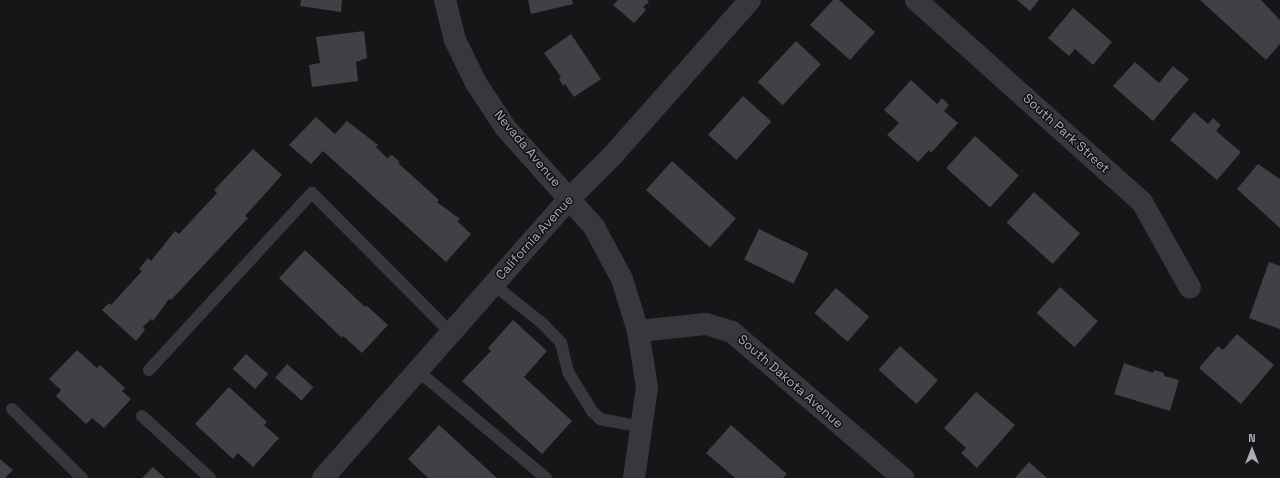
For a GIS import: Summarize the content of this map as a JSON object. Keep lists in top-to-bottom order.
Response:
{
  "streets": {
    "street": [
      "South Park Street",
      "Nevada Avenue",
      "California Avenue",
      "South Dakota Avenue"
    ]
  },
  "crossings": [
    ["Nevada Avenue", "California Avenue"],
    ["Nevada Avenue", "South Dakota Avenue"]
  ],
  "north": "top"
}
